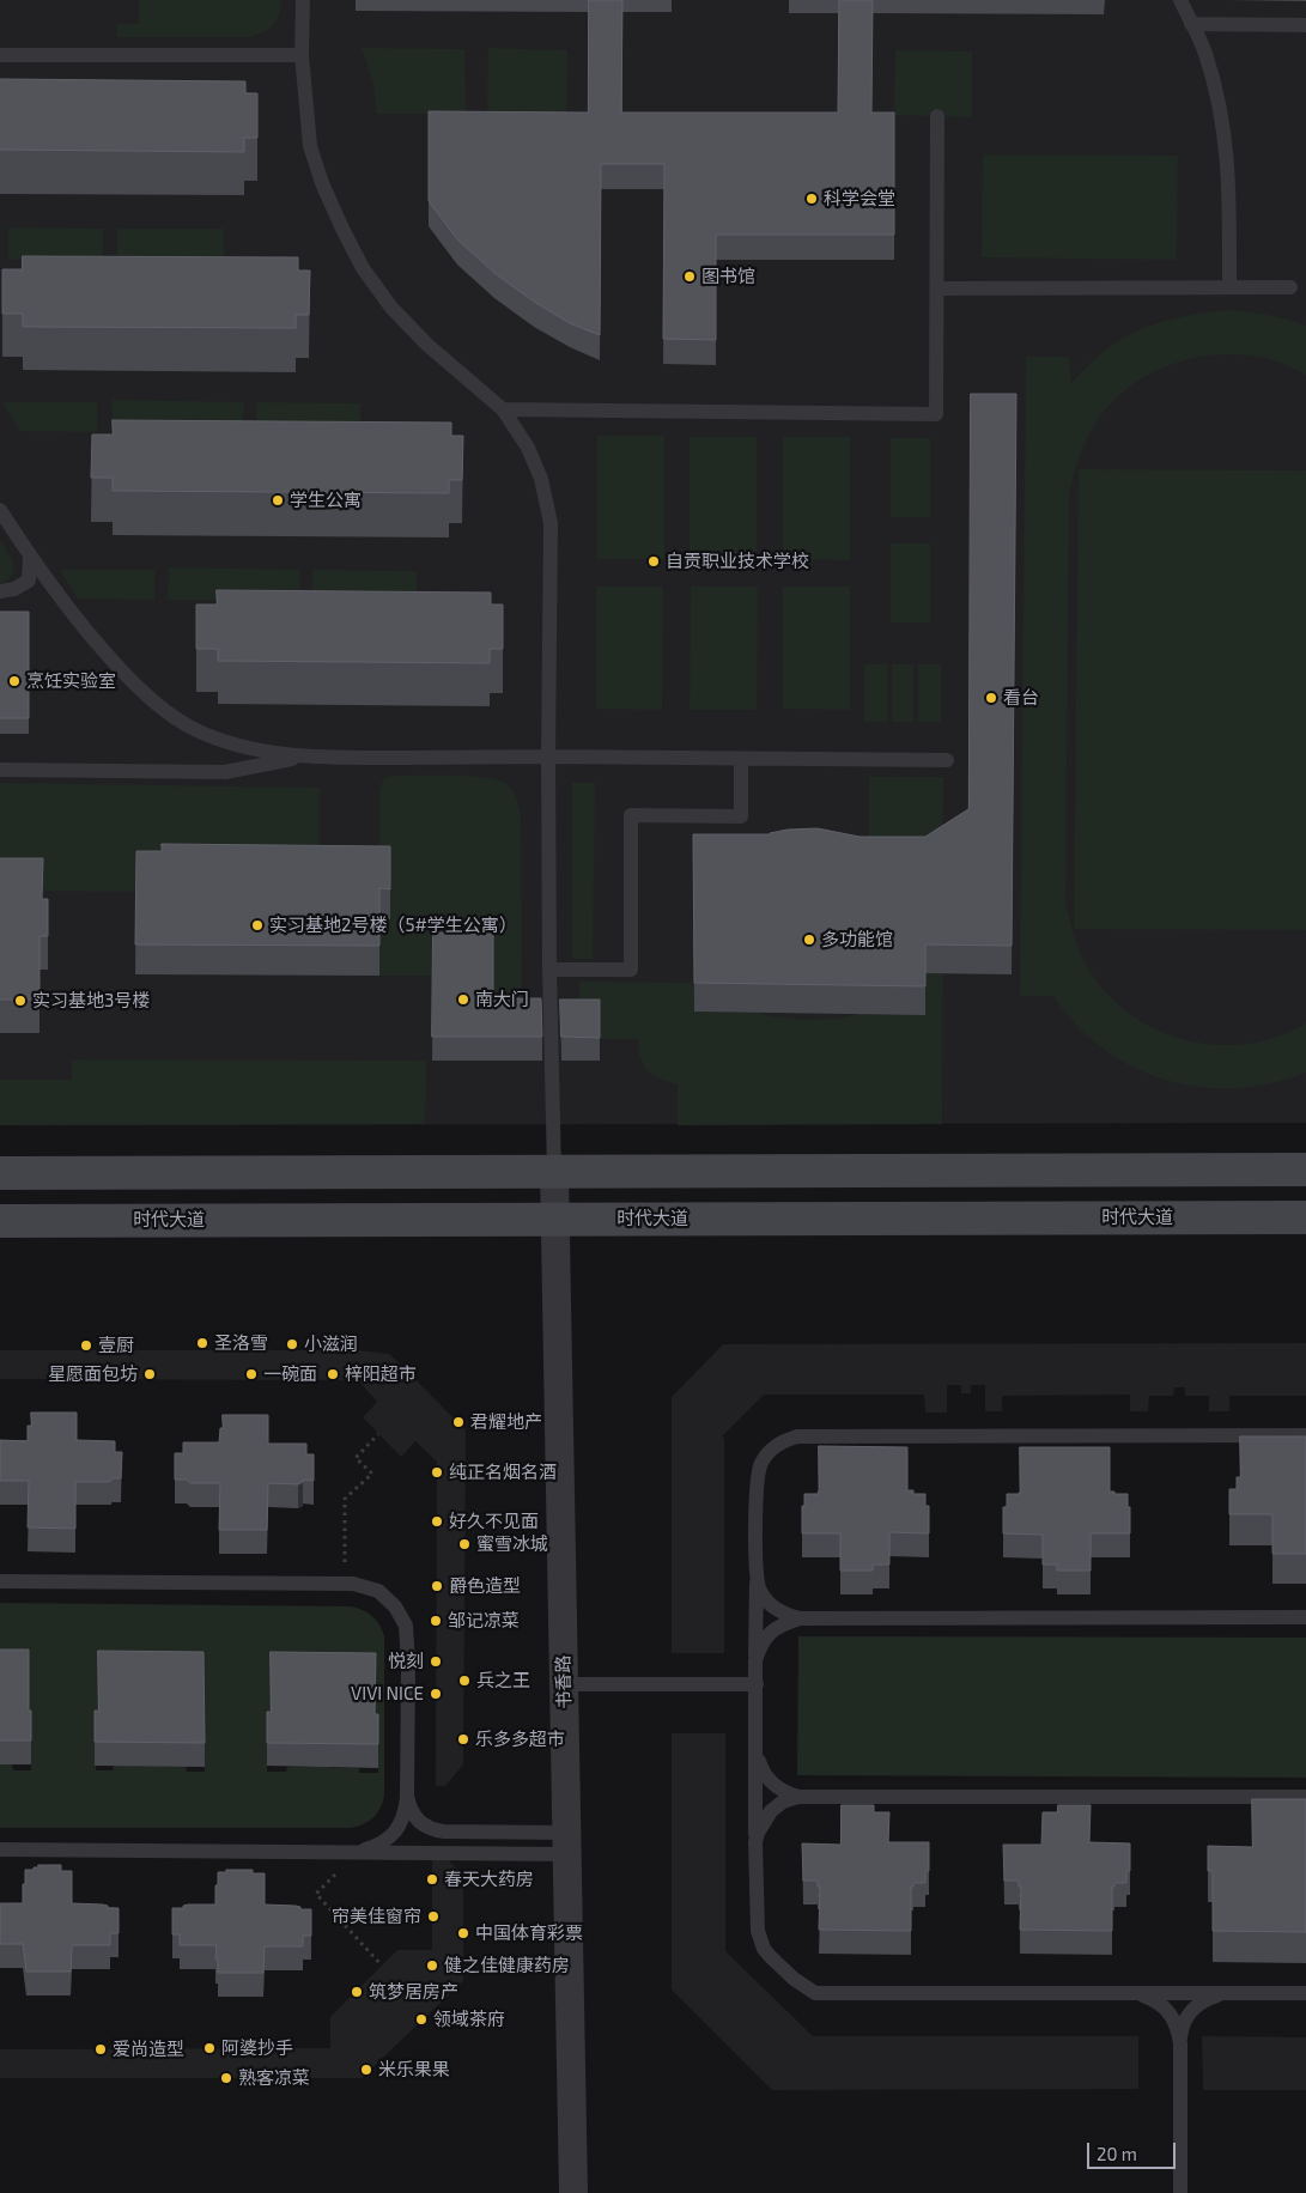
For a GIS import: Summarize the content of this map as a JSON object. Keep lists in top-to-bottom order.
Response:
{
  "streets": {
    "main road": ["时代大道"],
    "street": ["书香路"]
  },
  "crossings": [
    ["时代大道", "书香路"]
  ],
  "places": [
    "科学会堂",
    "图书馆",
    "学生公寓",
    "自贡职业技术学校",
    "烹饪实验室",
    "看台",
    "实习基地2号楼（5#学生公寓）",
    "多功能馆",
    "南大门",
    "实习基地3号楼",
    "圣洛雪",
    "小滋润",
    "壹厨",
    "星愿面包坊",
    "一碗面",
    "梓阳超市",
    "君耀地产",
    "纯正名烟名酒",
    "好久不见面",
    "蜜雪冰城",
    "爵色造型",
    "邹记凉菜",
    "悦刻",
    "兵之王",
    "VIVI NICE",
    "乐多多超市",
    "春天大药房",
    "帘美佳窗帘",
    "中国体育彩票",
    "健之佳健康药房",
    "筑梦居房产",
    "领域茶府",
    "阿婆抄手",
    "爱尚造型",
    "米乐果果",
    "熟客凉菜"
  ],
  "scale_bar": "20 m"
}
